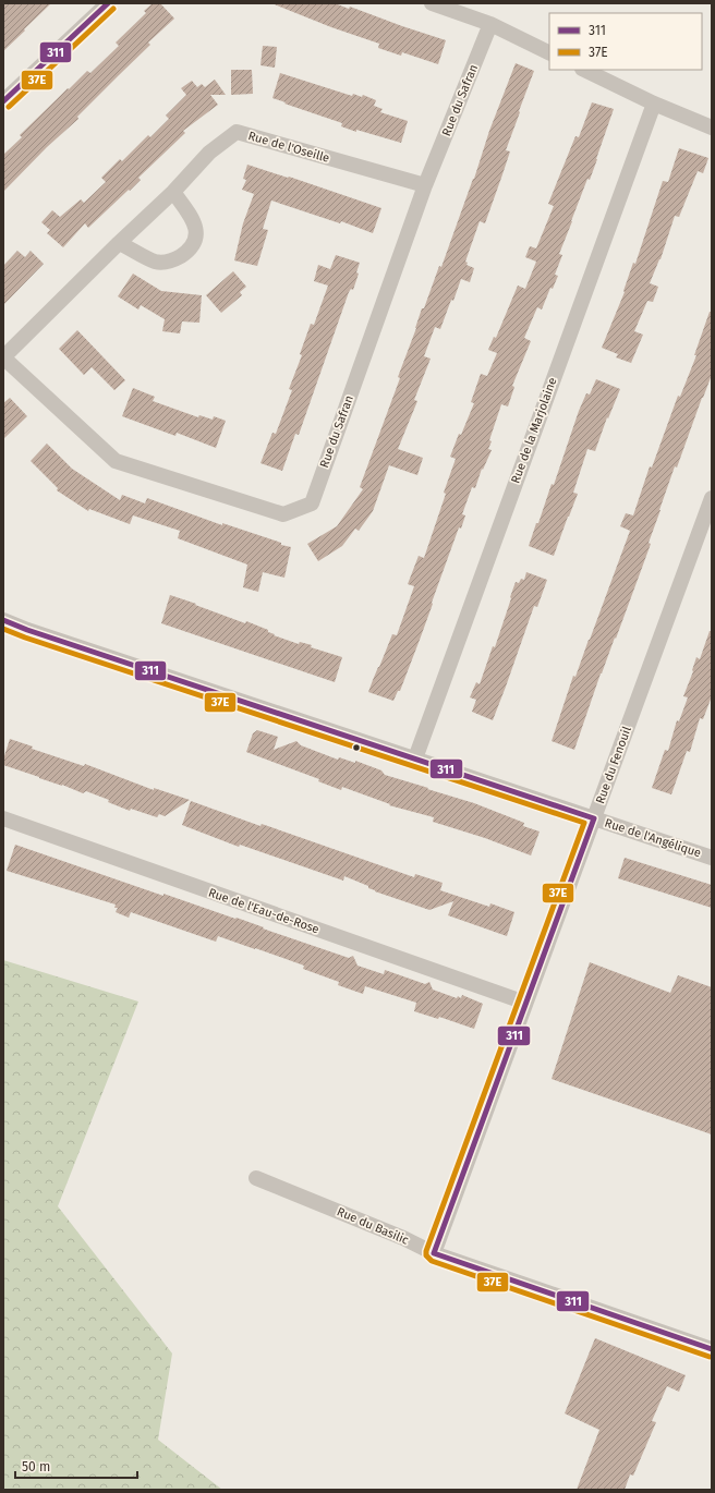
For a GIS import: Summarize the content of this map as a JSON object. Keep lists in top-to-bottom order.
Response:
{
  "streets": {
    "street": [
      "Rue du Safran",
      "Rue de l'Oseille",
      "Rue de la Marjolaine",
      "Rue du Fenouil",
      "Rue de l'Angélique",
      "Rue de l'Eau-de-Rose",
      "Rue du Basilic"
    ]
  },
  "crossings": [
    ["Rue du Safran", "Rue de l'Oseille"],
    ["Rue de la Marjolaine", "Rue de l'Angélique"],
    ["Rue du Fenouil", "Rue de l'Angélique"],
    ["Rue du Fenouil", "Rue de l'Eau-de-Rose"],
    ["Rue du Fenouil", "Rue du Basilic"]
  ],
  "lines": ["transit line 311", "transit line 37E"],
  "legend": ["311", "37E"],
  "scale_bar": "50 m"
}
